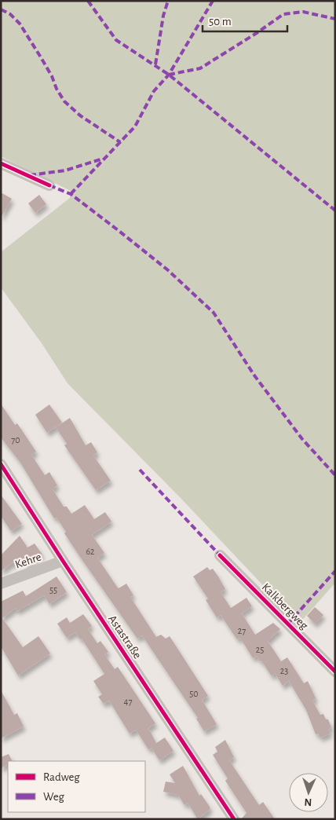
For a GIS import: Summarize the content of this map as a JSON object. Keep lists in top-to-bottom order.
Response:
{
  "streets": {
    "street": ["Kehre", "Kalkbergweg", "Astastraße"]
  },
  "crossings": [
    ["Kehre", "Astastraße"]
  ],
  "house_numbers": [
    "70",
    "62",
    "55",
    "27",
    "25",
    "23",
    "50",
    "47"
  ],
  "legend": ["Radweg", "Weg"],
  "scale_bar": "50 m",
  "north": "bottom"
}
